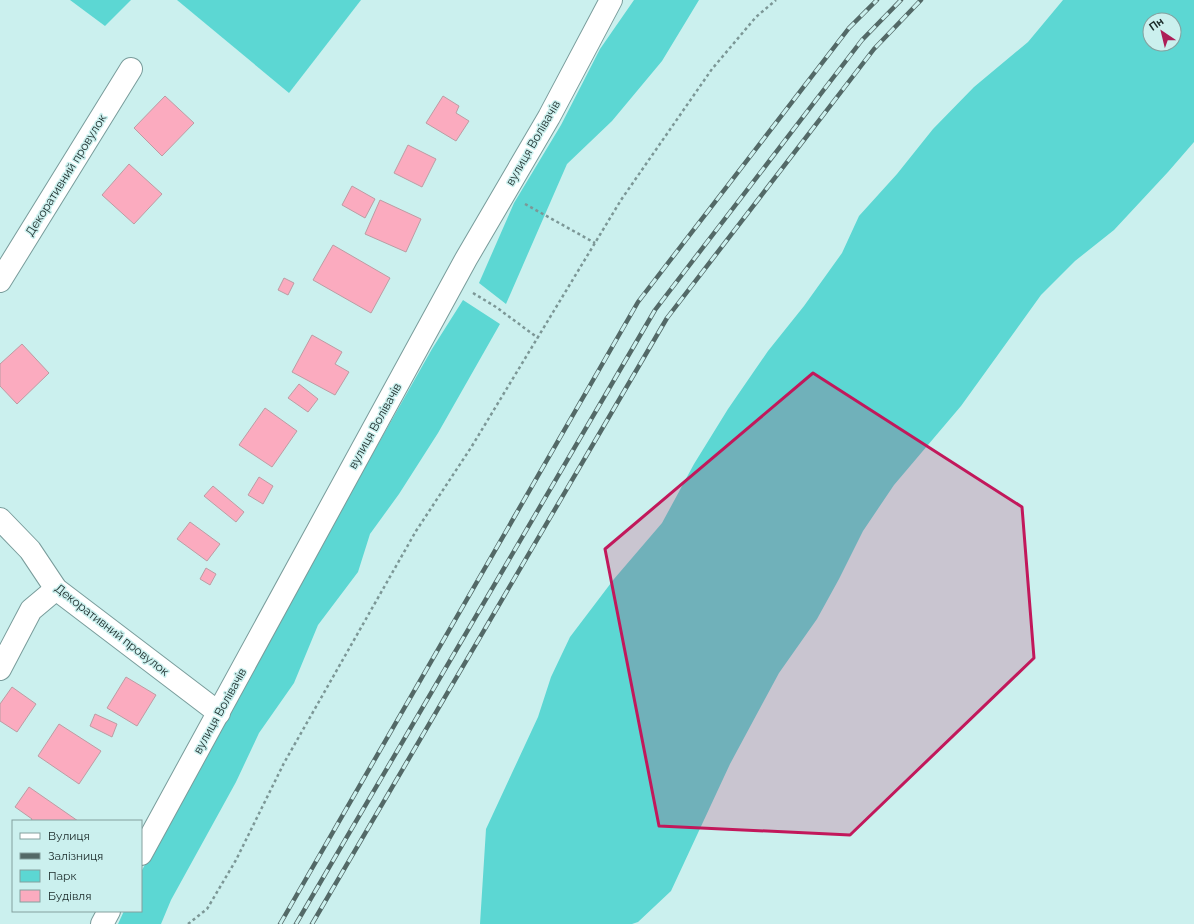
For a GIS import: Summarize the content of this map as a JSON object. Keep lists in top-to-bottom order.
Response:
{
  "streets": {
    "street": ["вулиця Волівачів", "Декоративний провулок"]
  },
  "crossings": [
    ["вулиця Волівачів", "Декоративний провулок"]
  ],
  "legend": [
    "Вулиця",
    "Залізниця",
    "Парк",
    "Будівля"
  ],
  "north": "top left"
}
